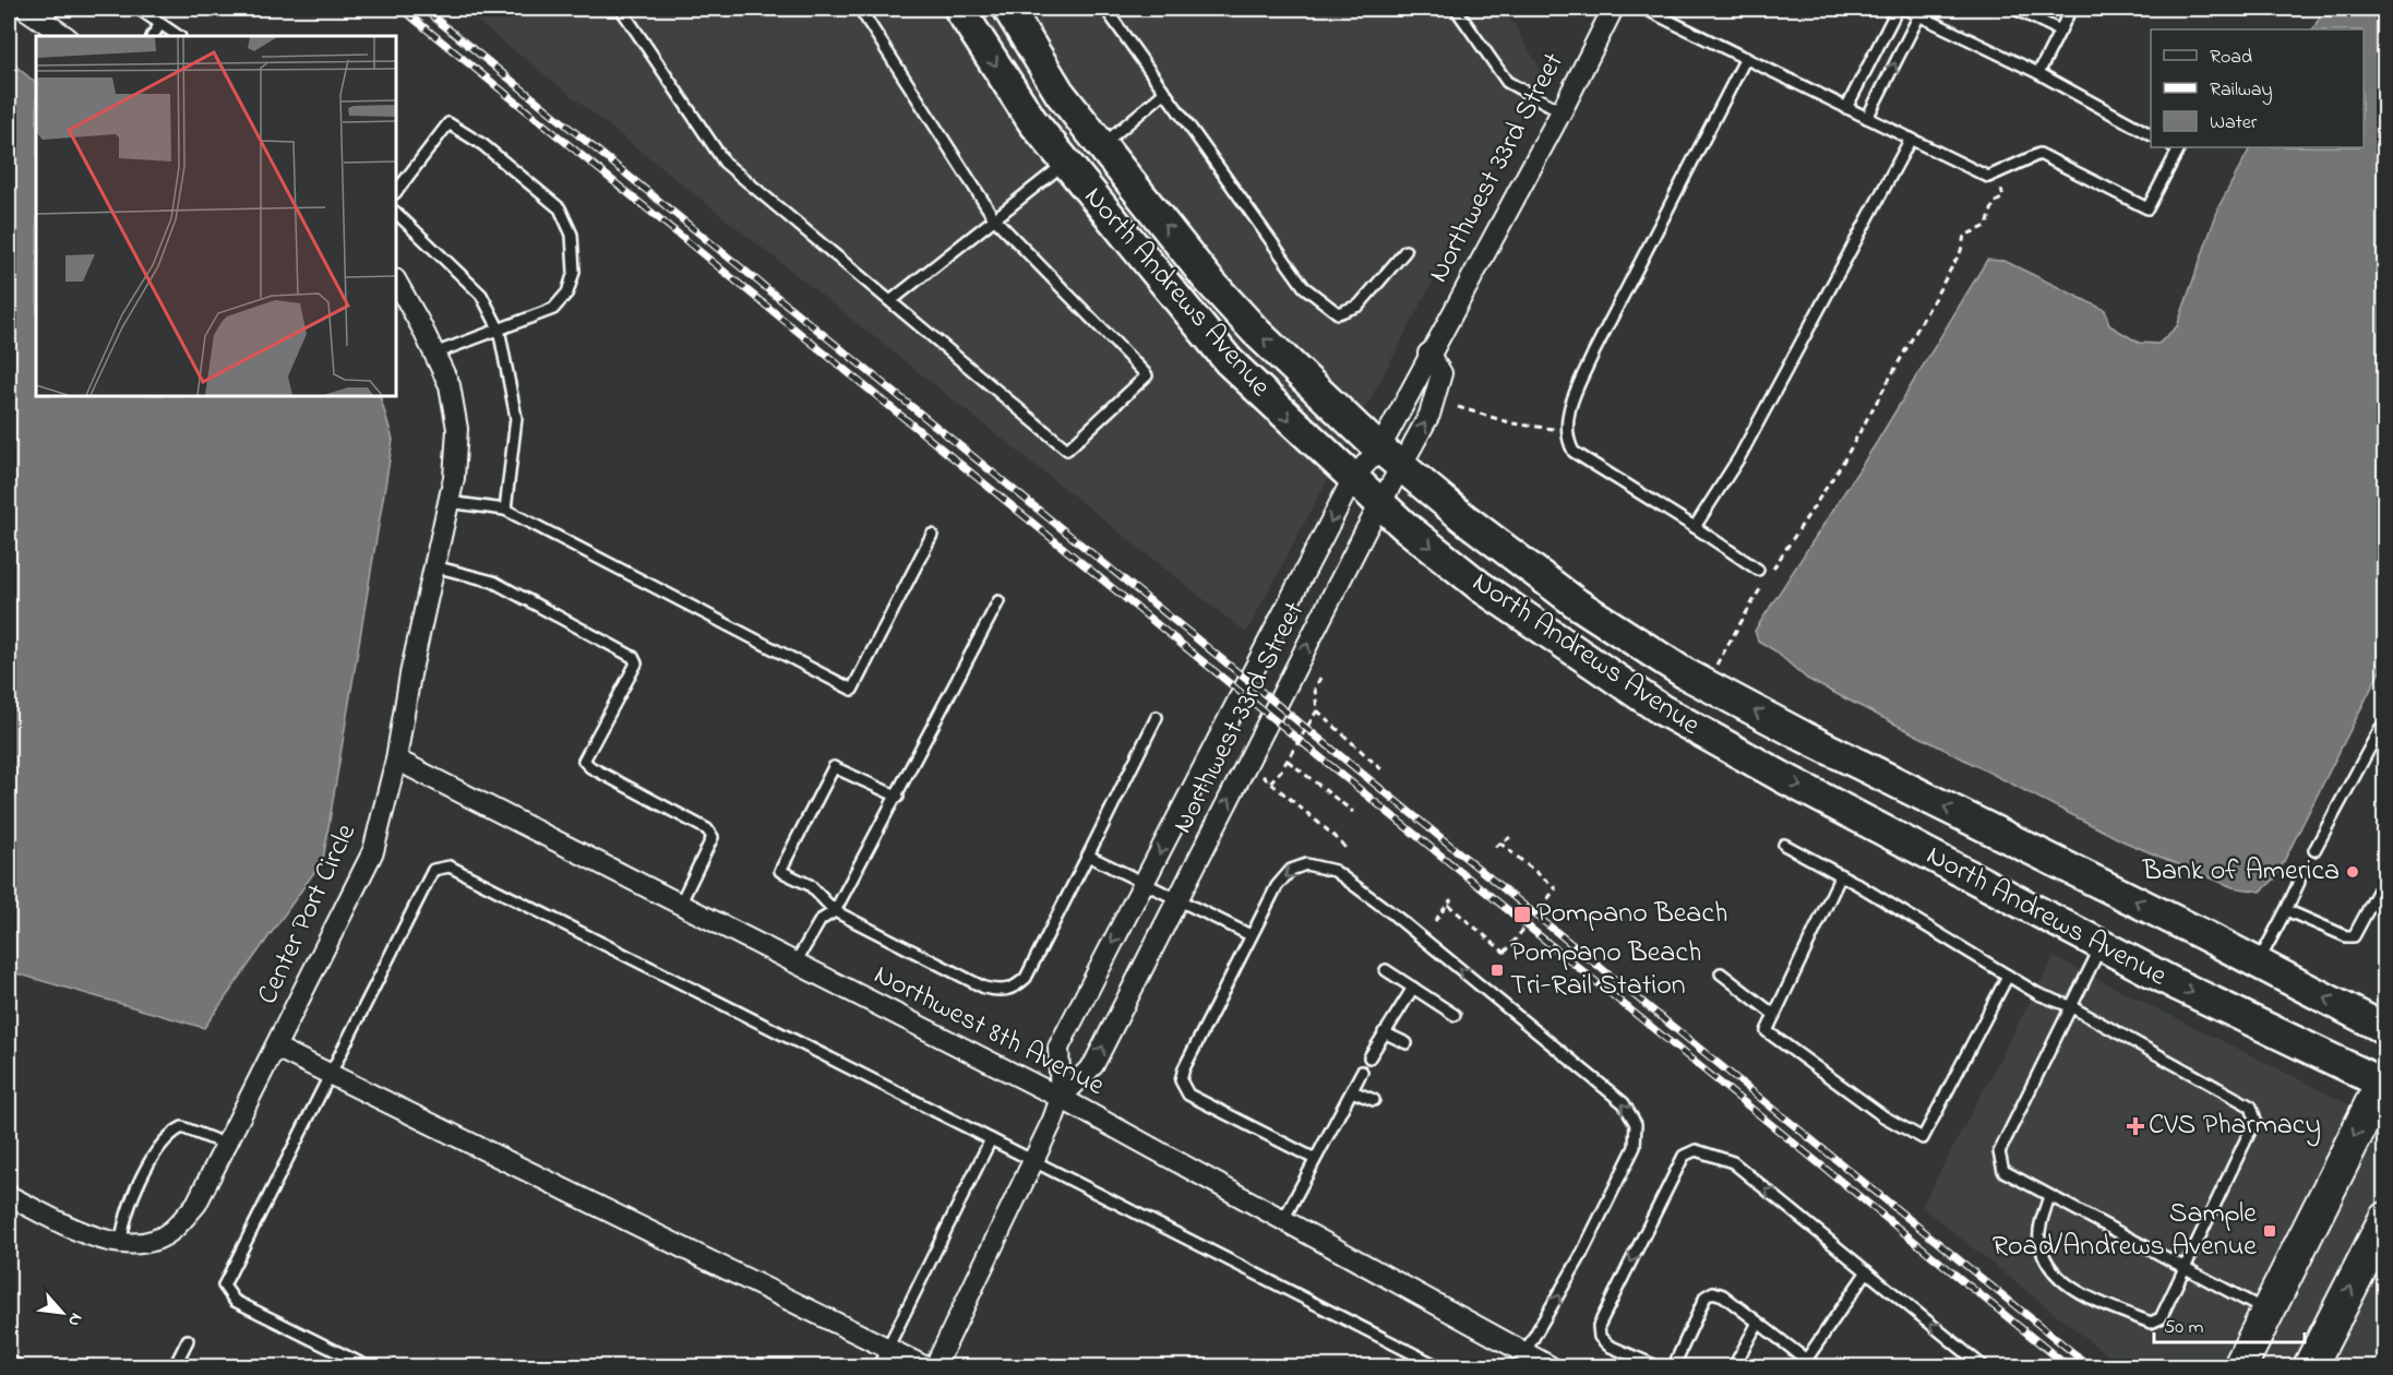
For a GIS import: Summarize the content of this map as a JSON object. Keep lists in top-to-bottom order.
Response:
{
  "streets": {
    "street": [
      "Northwest 33rd Street",
      "North Andrews Avenue",
      "Center Port Circle",
      "Northwest 8th Avenue"
    ]
  },
  "crossings": [
    ["Northwest 33rd Street", "North Andrews Avenue"],
    ["Northwest 33rd Street", "Northwest 8th Avenue"],
    ["Center Port Circle", "Northwest 8th Avenue"]
  ],
  "places": {
    "other": ["Bank of America"],
    "transit": ["Pompano Beach", "Pompano Beach Tri-Rail Station", "Sample Road/Andrews Avenue"],
    "health": ["CVS Pharmacy"]
  },
  "legend": ["Road", "Railway", "Water"],
  "scale_bar": "50 m",
  "north": "bottom right"
}
